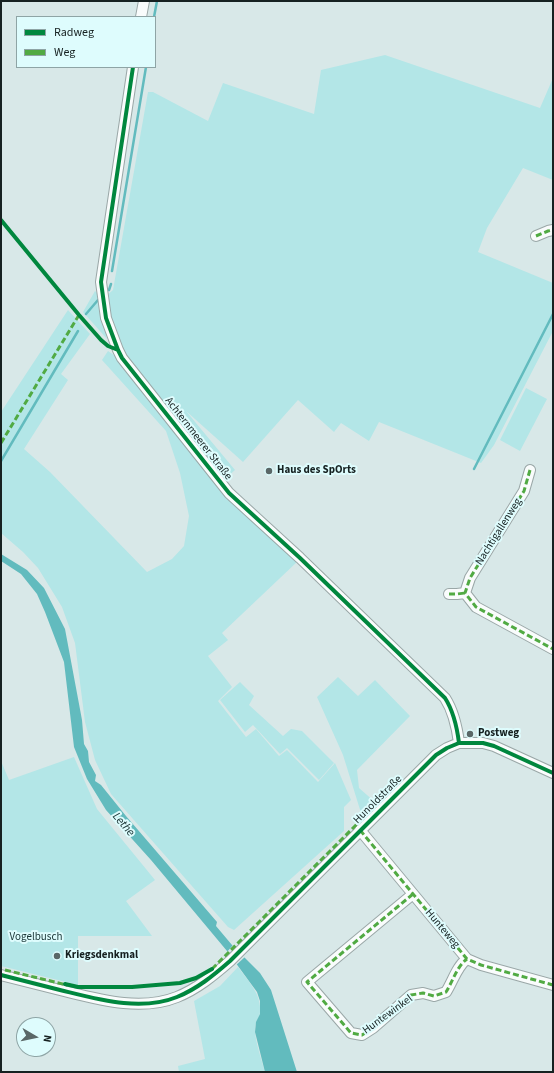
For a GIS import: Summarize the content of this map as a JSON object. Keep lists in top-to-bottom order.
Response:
{
  "streets": {
    "street": [
      "Achternmeerer Straße",
      "Nachtigallenweg",
      "Hunoldstraße",
      "Hunteweg",
      "Huntewinkel"
    ]
  },
  "crossings": [
    ["Achternmeerer Straße", "Hunoldstraße"],
    ["Hunoldstraße", "Hunteweg"],
    ["Hunteweg", "Huntewinkel"]
  ],
  "water": ["Lethe"],
  "parks": ["Vogelbusch"],
  "places": ["Haus des SpOrts", "Postweg", "Kriegsdenkmal"],
  "legend": ["Radweg", "Weg"],
  "north": "right"
}
